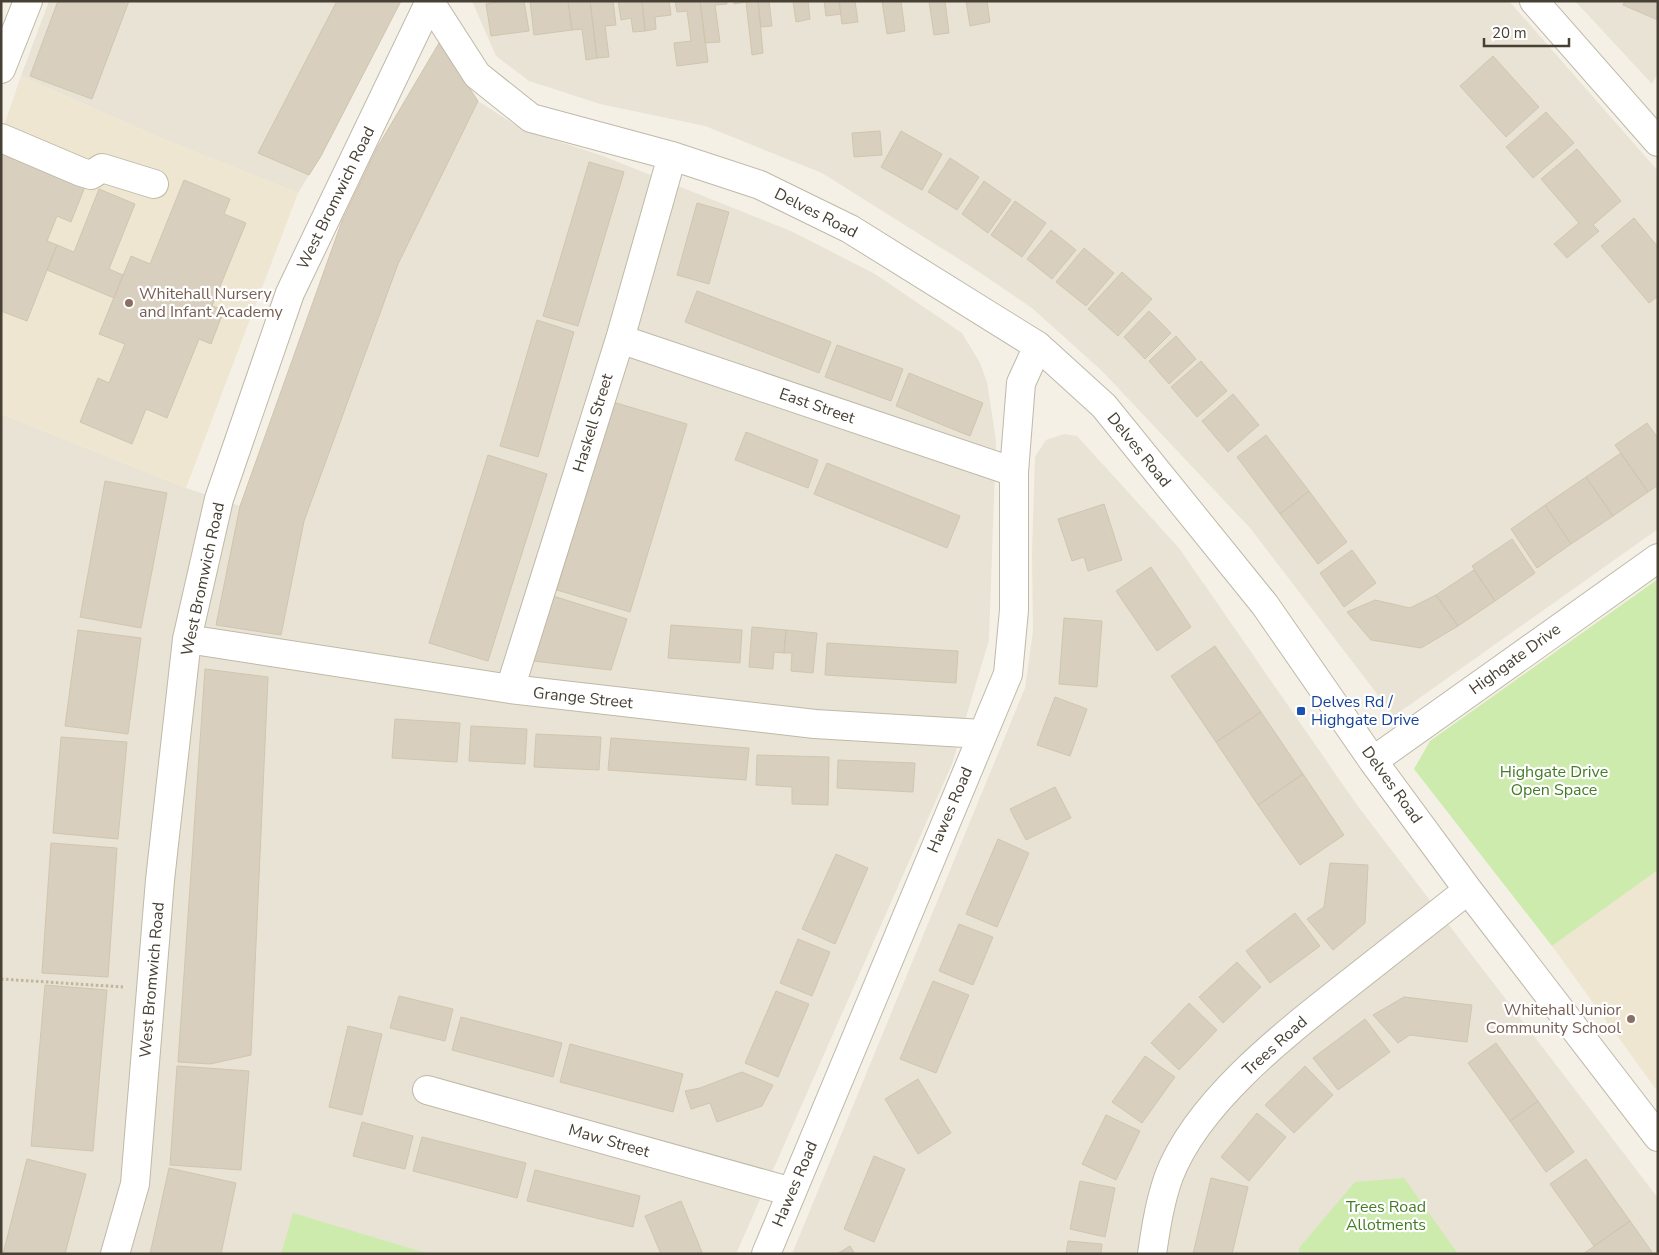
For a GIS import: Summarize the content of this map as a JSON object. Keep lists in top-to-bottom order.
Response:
{
  "streets": {
    "street": [
      "West Bromwich Road",
      "Delves Road",
      "East Street",
      "Haskell Street",
      "Highgate Drive",
      "Grange Street",
      "Hawes Road",
      "Trees Road",
      "Maw Street"
    ]
  },
  "crossings": [
    ["West Bromwich Road", "Delves Road"],
    ["West Bromwich Road", "Grange Street"],
    ["Delves Road", "Haskell Street"],
    ["Delves Road", "Highgate Drive"],
    ["Delves Road", "Hawes Road"],
    ["Delves Road", "Trees Road"],
    ["East Street", "Haskell Street"],
    ["East Street", "Hawes Road"],
    ["Haskell Street", "Grange Street"],
    ["Grange Street", "Hawes Road"],
    ["Hawes Road", "Maw Street"]
  ],
  "parks": ["Highgate Drive Open Space", "Trees Road Allotments"],
  "places": {
    "other": ["Whitehall Nursery and Infant Academy", "Whitehall Junior Community School"],
    "transit": ["Delves Rd / Highgate Drive"]
  },
  "scale_bar": "20 m"
}
